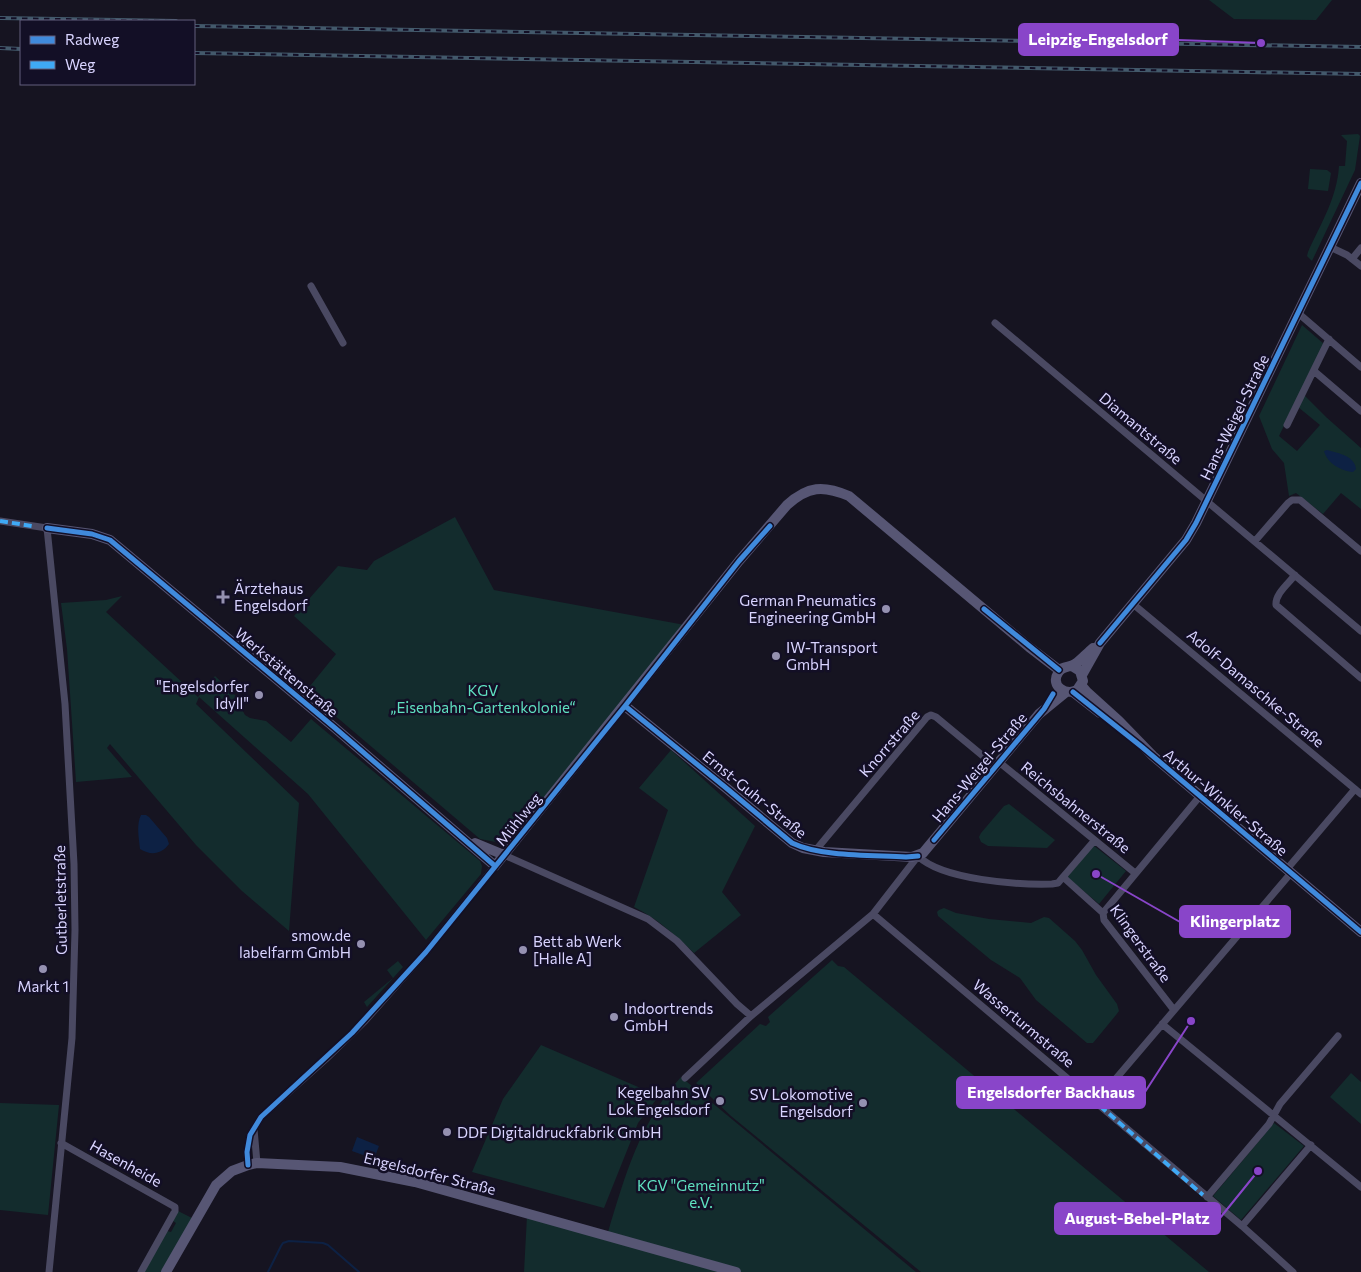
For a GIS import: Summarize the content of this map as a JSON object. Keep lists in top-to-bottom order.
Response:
{
  "streets": {
    "street": [
      "Hans-Weigel-Straße",
      "Diamantstraße",
      "Werkstättenstraße",
      "Adolf-Damaschke-Straße",
      "Knorrstraße",
      "Ernst-Guhr-Straße",
      "Arthur-Winkler-Straße",
      "Reichsbahnerstraße",
      "Mühlweg",
      "Gutberletstraße",
      "Klingerstraße",
      "Wasserturmstraße",
      "Hasenheide",
      "Engelsdorfer Straße"
    ]
  },
  "crossings": [
    ["Hans-Weigel-Straße", "Diamantstraße"],
    ["Hans-Weigel-Straße", "Werkstättenstraße"],
    ["Hans-Weigel-Straße", "Adolf-Damaschke-Straße"],
    ["Hans-Weigel-Straße", "Knorrstraße"],
    ["Hans-Weigel-Straße", "Ernst-Guhr-Straße"],
    ["Hans-Weigel-Straße", "Arthur-Winkler-Straße"],
    ["Hans-Weigel-Straße", "Reichsbahnerstraße"],
    ["Hans-Weigel-Straße", "Mühlweg"],
    ["Hans-Weigel-Straße", "Wasserturmstraße"],
    ["Werkstättenstraße", "Mühlweg"],
    ["Werkstättenstraße", "Gutberletstraße"],
    ["Knorrstraße", "Ernst-Guhr-Straße"],
    ["Knorrstraße", "Reichsbahnerstraße"],
    ["Ernst-Guhr-Straße", "Mühlweg"],
    ["Arthur-Winkler-Straße", "Mühlweg"],
    ["Mühlweg", "Engelsdorfer Straße"],
    ["Gutberletstraße", "Hasenheide"]
  ],
  "parks": ["KGV „Eisenbahn-Gartenkolonie“", "KGV \"Gemeinnutz\" e.V."],
  "places": {
    "other": [
      "Leipzig-Engelsdorf",
      "German Pneumatics Engineering GmbH",
      "IW-Transport GmbH",
      "\"Engelsdorfer Idyll\"",
      "Klingerplatz",
      "smow.de labelfarm GmbH",
      "Bett ab Werk [Halle A]",
      "Markt 1",
      "Indoortrends GmbH",
      "Engelsdorfer Backhaus",
      "Kegelbahn SV Lok Engelsdorf",
      "SV Lokomotive Engelsdorf",
      "DDF Digitaldruckfabrik GmbH",
      "August-Bebel-Platz"
    ],
    "health": ["Ärztehaus Engelsdorf"]
  },
  "legend": ["Radweg", "Weg"]
}
